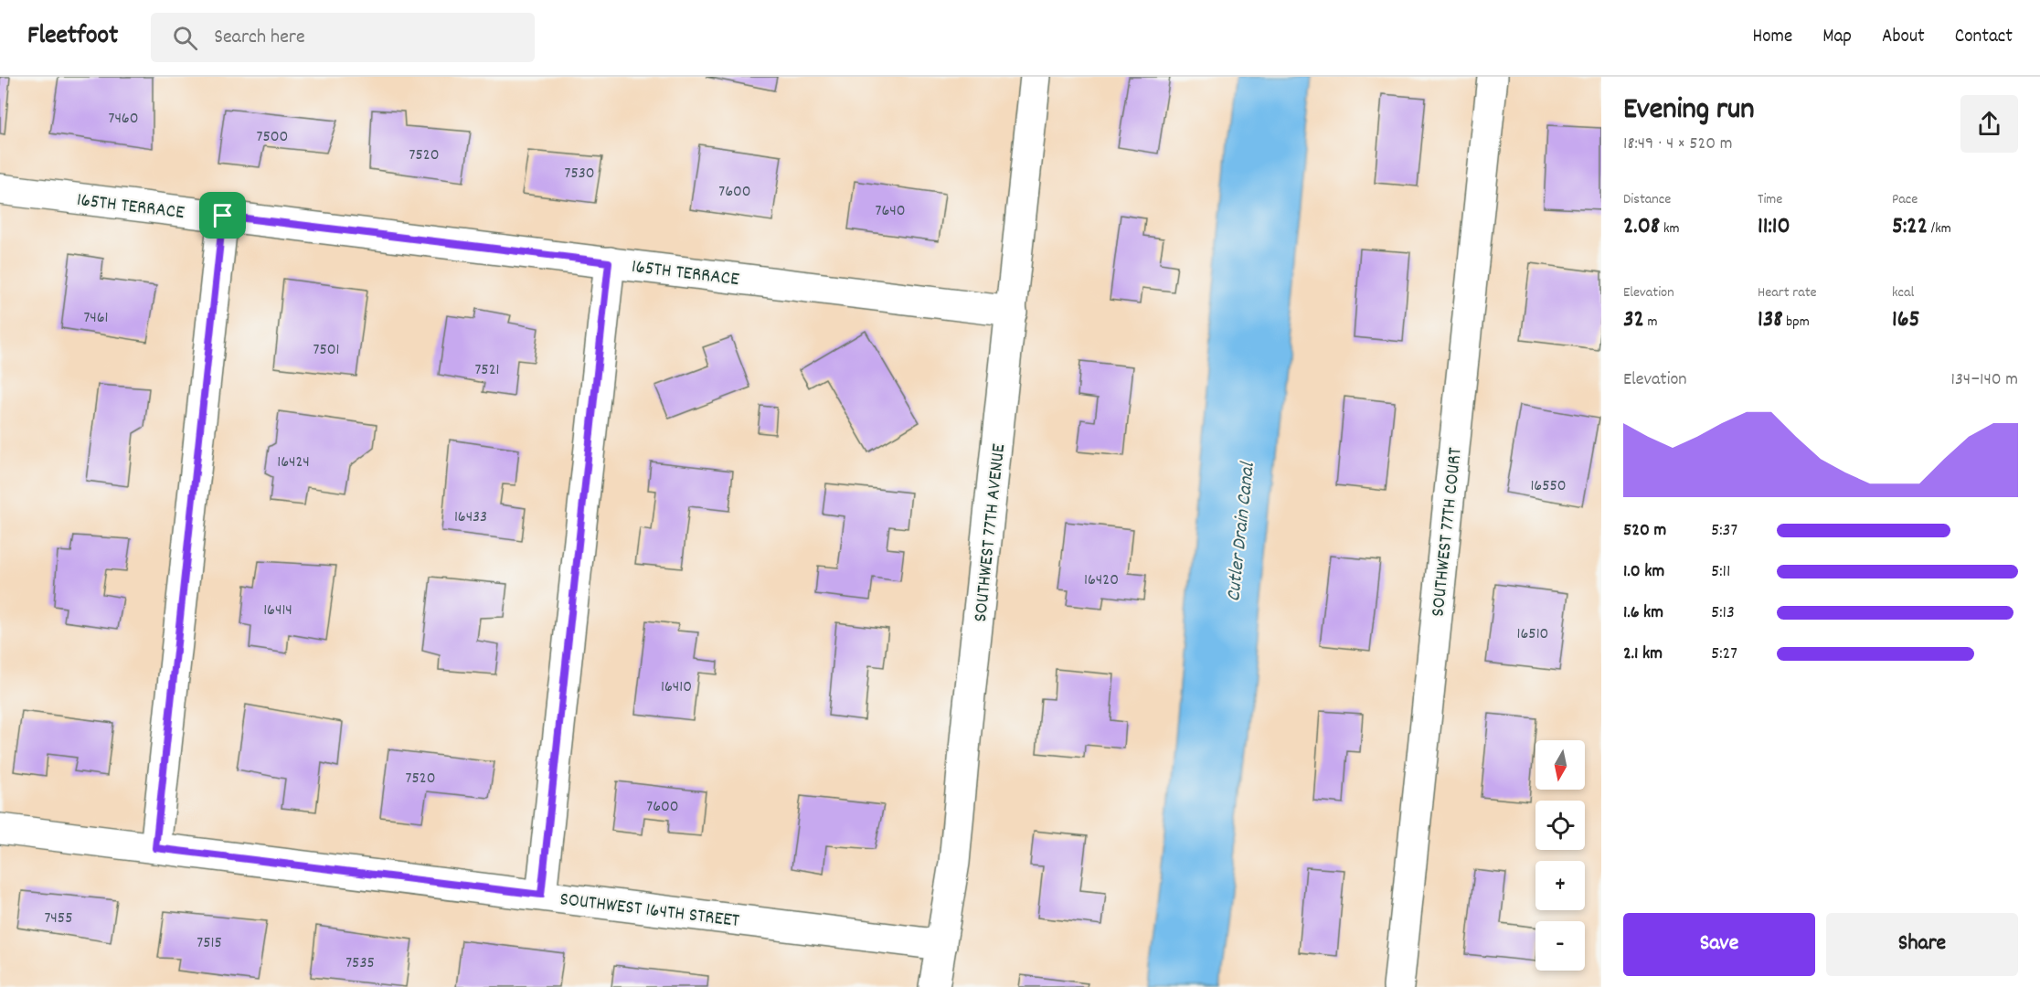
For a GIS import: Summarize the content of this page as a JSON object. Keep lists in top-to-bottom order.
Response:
{
  "streets": {
    "street": [
      "165TH TERRACE",
      "SOUTHWEST 77TH COURT",
      "SOUTHWEST 77TH AVENUE",
      "SOUTHWEST 164TH STREET"
    ]
  },
  "crossings": [
    ["165TH TERRACE", "SOUTHWEST 77TH AVENUE"],
    ["SOUTHWEST 77TH AVENUE", "SOUTHWEST 164TH STREET"]
  ],
  "water": ["Cutler Drain Canal"],
  "house_numbers": [
    "7460",
    "7500",
    "7520",
    "7530",
    "7600",
    "7640",
    "7461",
    "7501",
    "7521",
    "16424",
    "16550",
    "16433",
    "16420",
    "16414",
    "16510",
    "16410",
    "7520",
    "7600",
    "7455",
    "7515",
    "7535"
  ],
  "north": "bottom",
  "page": {
    "header": "Fleetfoot",
    "search": "Search here",
    "nav": [
      "Home",
      "Map",
      "About",
      "Contact"
    ],
    "heading": ["Evening run", "18:49 · 4 × 520 m"],
    "stats": [
      ["Distance", "2.08 km"],
      ["Time", "11:10"],
      ["Pace", "5:22 /km"],
      ["Elevation", "32 m"],
      ["Heart rate", "138 bpm"],
      ["kcal", "165"]
    ],
    "chart": ["Elevation", "134–140 m"],
    "list": [
      {
        "name": "520 m",
        "note": "5:37"
      },
      {
        "name": "1.0 km",
        "note": "5:11"
      },
      {
        "name": "1.6 km",
        "note": "5:13"
      },
      {
        "name": "2.1 km",
        "note": "5:27"
      }
    ],
    "map_buttons": ["+", "−"],
    "buttons": ["Save", "Share"]
  }
}
